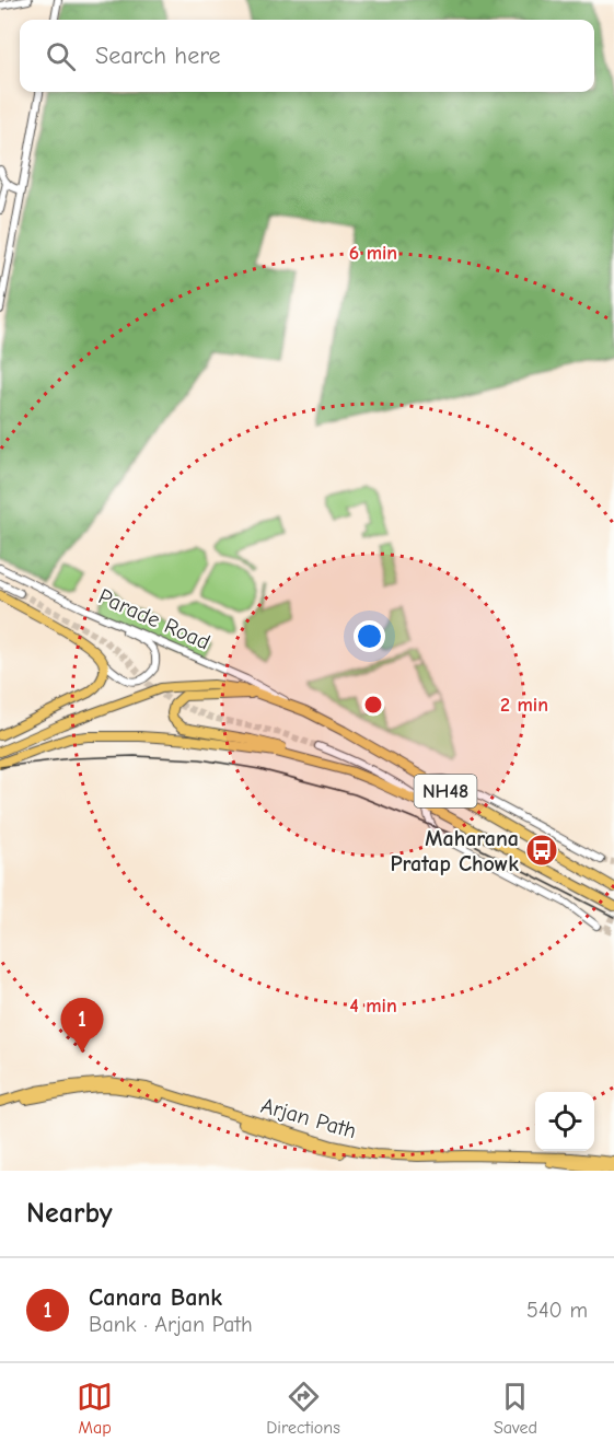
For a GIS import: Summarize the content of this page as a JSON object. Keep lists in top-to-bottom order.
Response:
{
  "streets": {
    "highway": ["NH48"],
    "main road": ["Arjan Path"],
    "street": ["Parade Road"]
  },
  "crossings": [
    ["Parade Road", "NH48"]
  ],
  "places": {
    "bus stop": ["Maharana Pratap Chowk"]
  },
  "page": {
    "search": "Search here",
    "pins": "1",
    "heading": "Nearby",
    "list": [
      {
        "mark": "1",
        "name": "Canara Bank",
        "note": "Bank · Arjan Path",
        "value": "540 m"
      }
    ],
    "nav": ["Map", "Directions", "Saved"]
  },
  "rings": ["6 min", "2 min", "4 min"]
}
